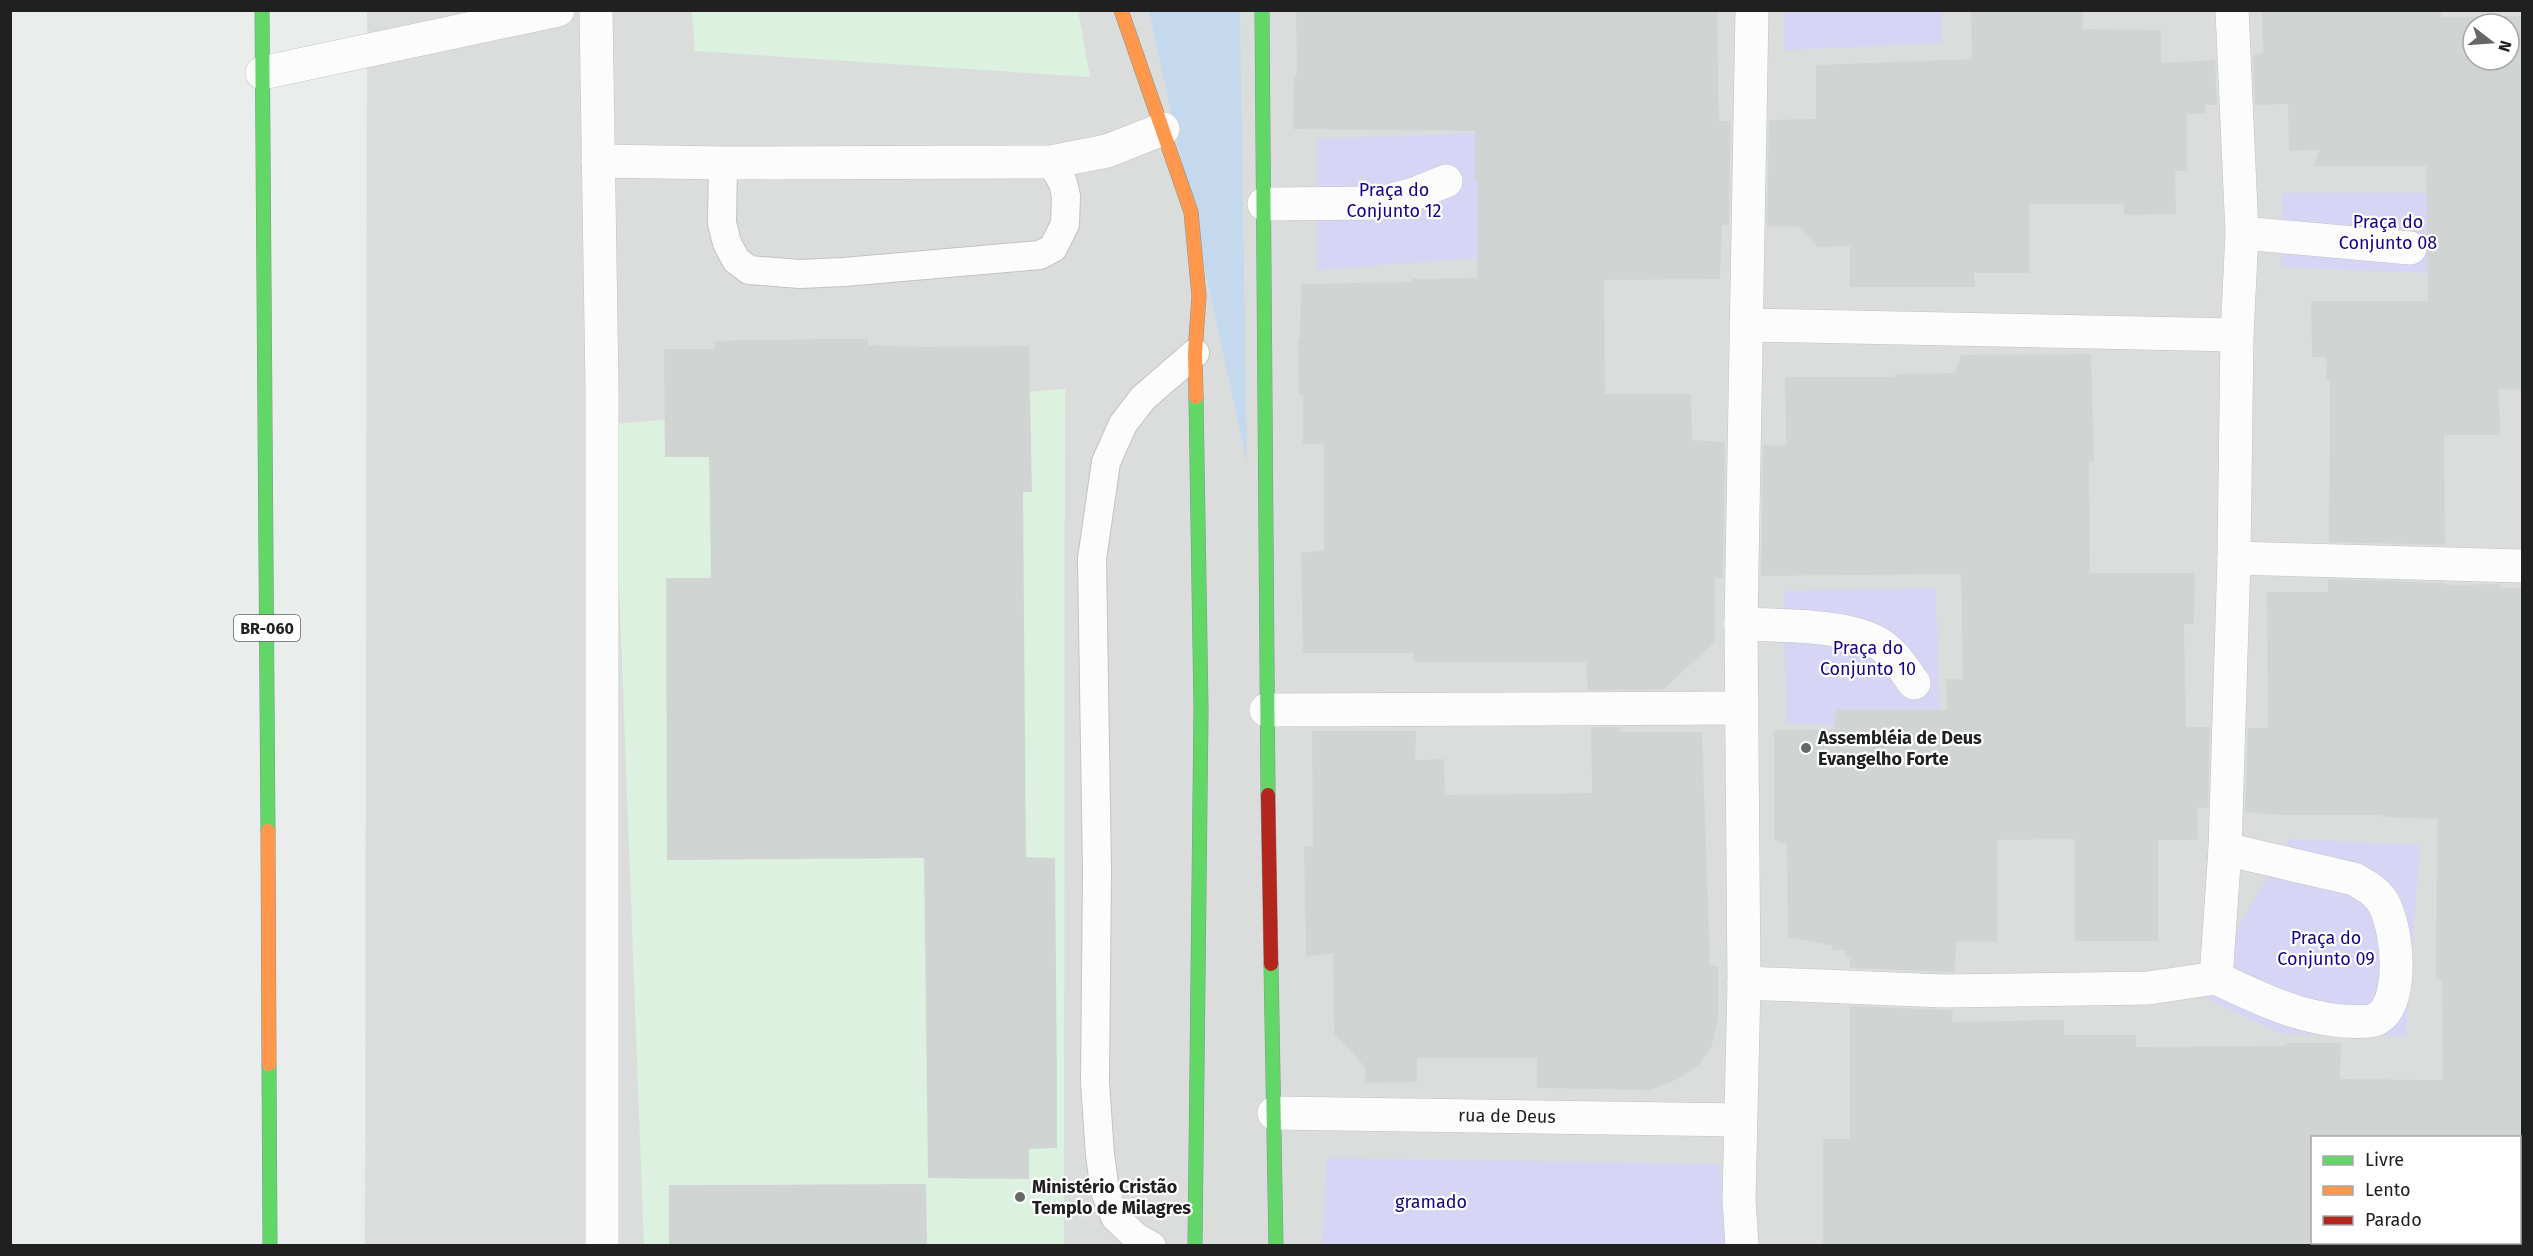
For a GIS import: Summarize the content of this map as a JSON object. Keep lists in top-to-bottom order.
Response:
{
  "streets": {
    "main road": ["BR-060"],
    "street": ["rua de Deus"]
  },
  "parks": [
    "Praça do Conjunto 12",
    "Praça do Conjunto 08",
    "Praça do Conjunto 10",
    "Praça do Conjunto 09",
    "gramado"
  ],
  "places": ["Assembléia de Deus Evangelho Forte", "Ministério Cristão Templo de Milagres"],
  "legend": ["Livre", "Lento", "Parado"],
  "north": "right"
}
